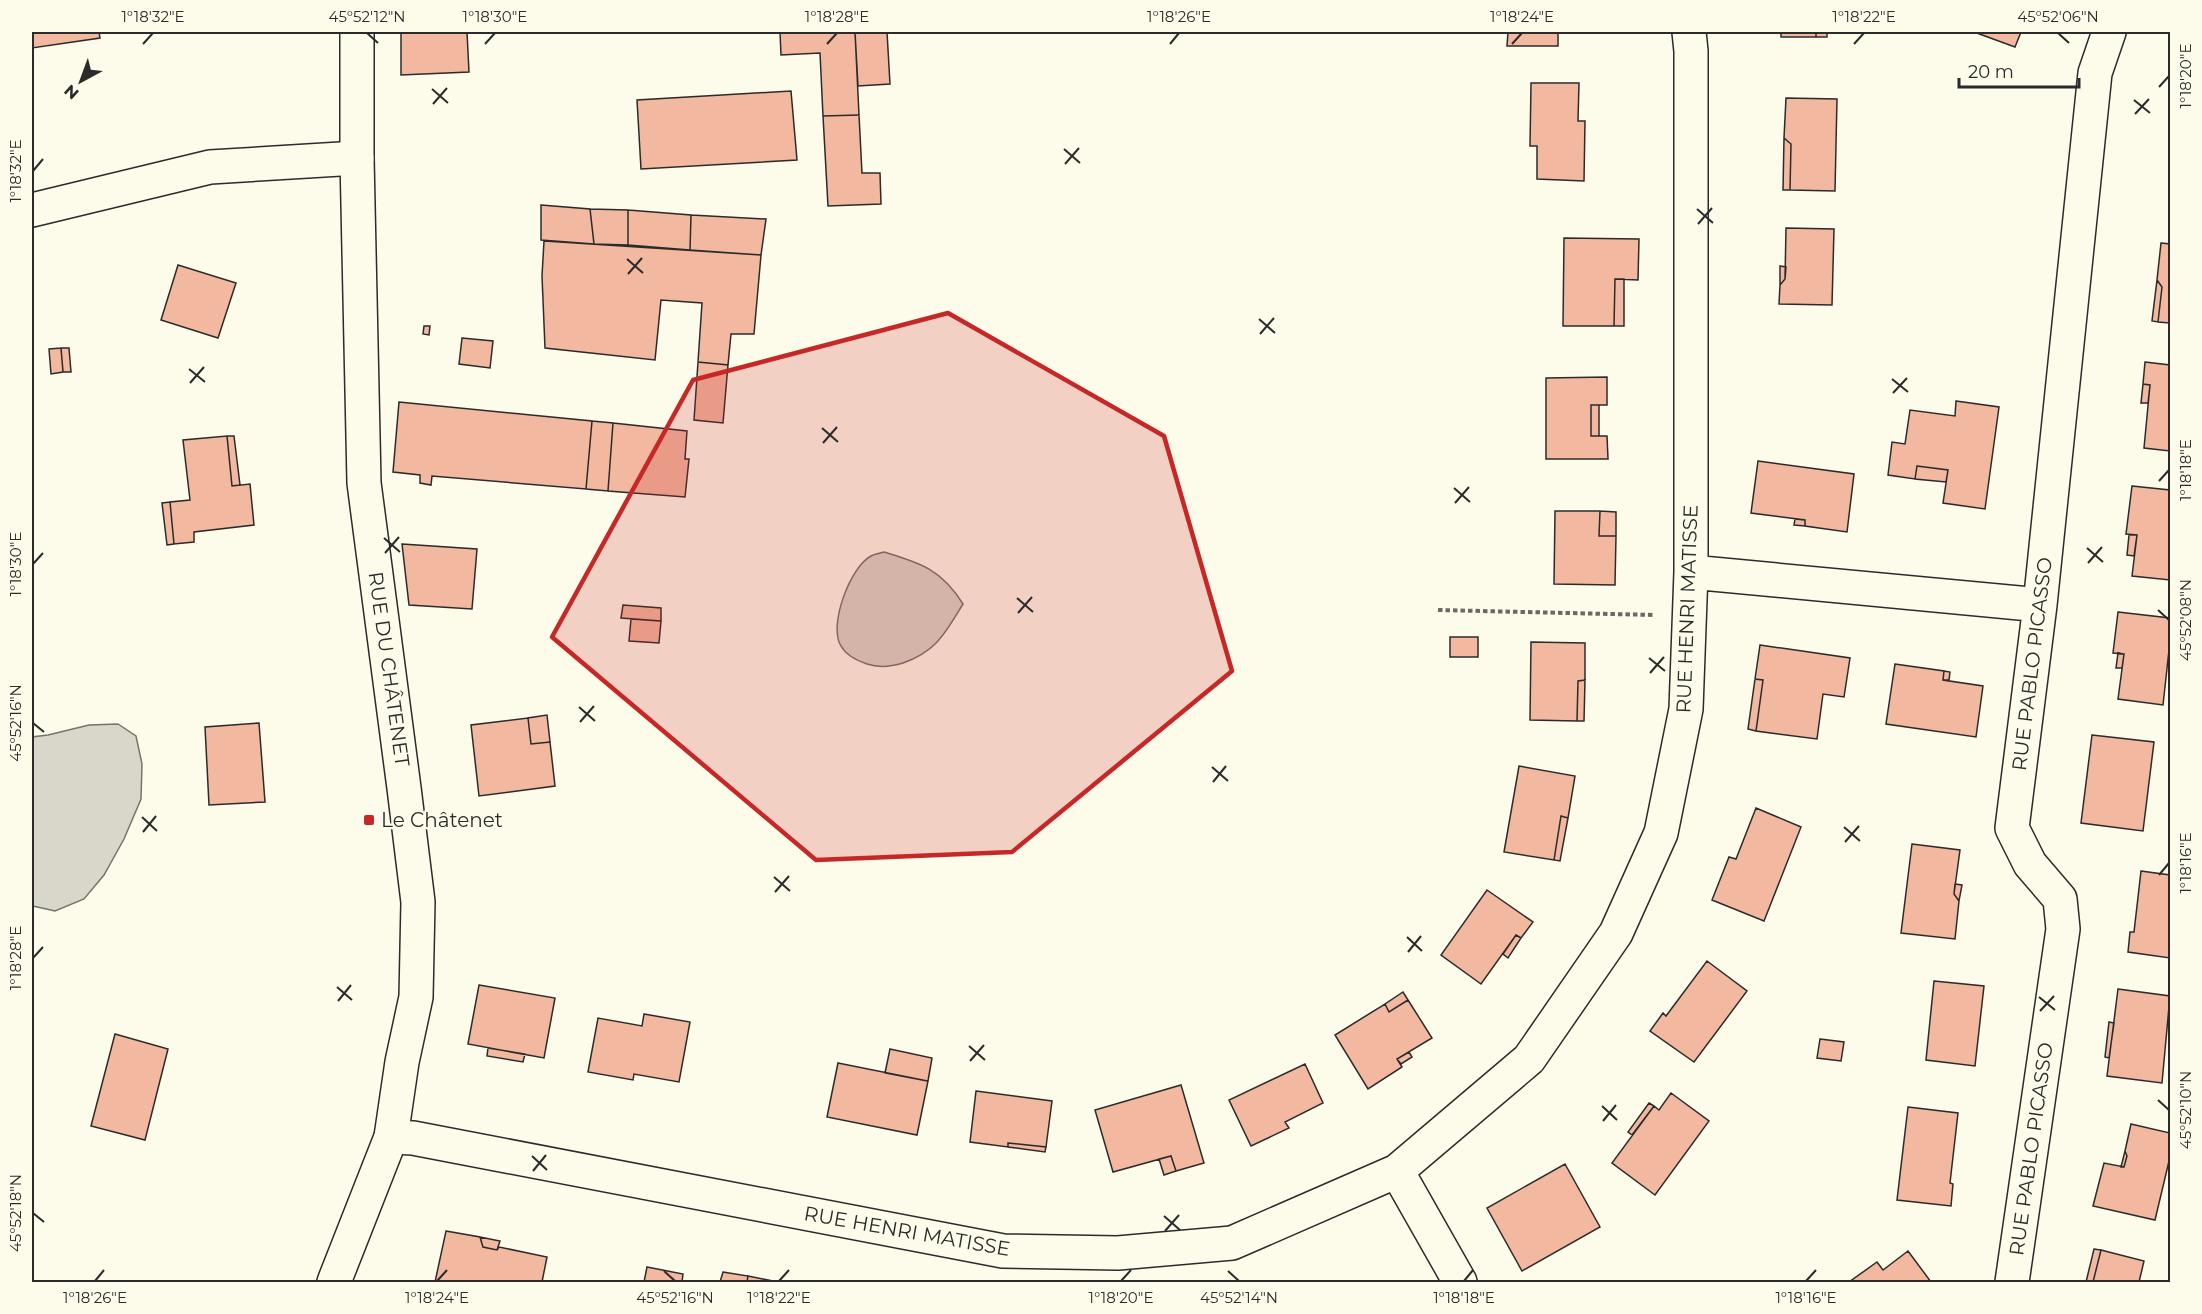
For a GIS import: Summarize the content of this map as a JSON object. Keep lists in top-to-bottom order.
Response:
{
  "streets": {
    "street": ["RUE HENRI MATISSE", "RUE PABLO PICASSO", "RUE DU CHÂTENET"]
  },
  "crossings": [
    ["RUE HENRI MATISSE", "RUE DU CHÂTENET"]
  ],
  "places": {
    "transit": ["Le Châtenet"]
  },
  "scale_bar": "20 m",
  "north": "bottom left",
  "coordinates": [
    "1°18'32\"E",
    "45°52'12\"N",
    "1°18'30\"E",
    "1°18'28\"E",
    "1°18'26\"E",
    "1°18'24\"E",
    "1°18'22\"E",
    "45°52'06\"N",
    "1°18'20\"E",
    "1°18'18\"E",
    "45°52'08\"N",
    "45°52'16\"N",
    "1°18'16\"E",
    "45°52'10\"N",
    "45°52'18\"N",
    "45°52'14\"N"
  ]
}
